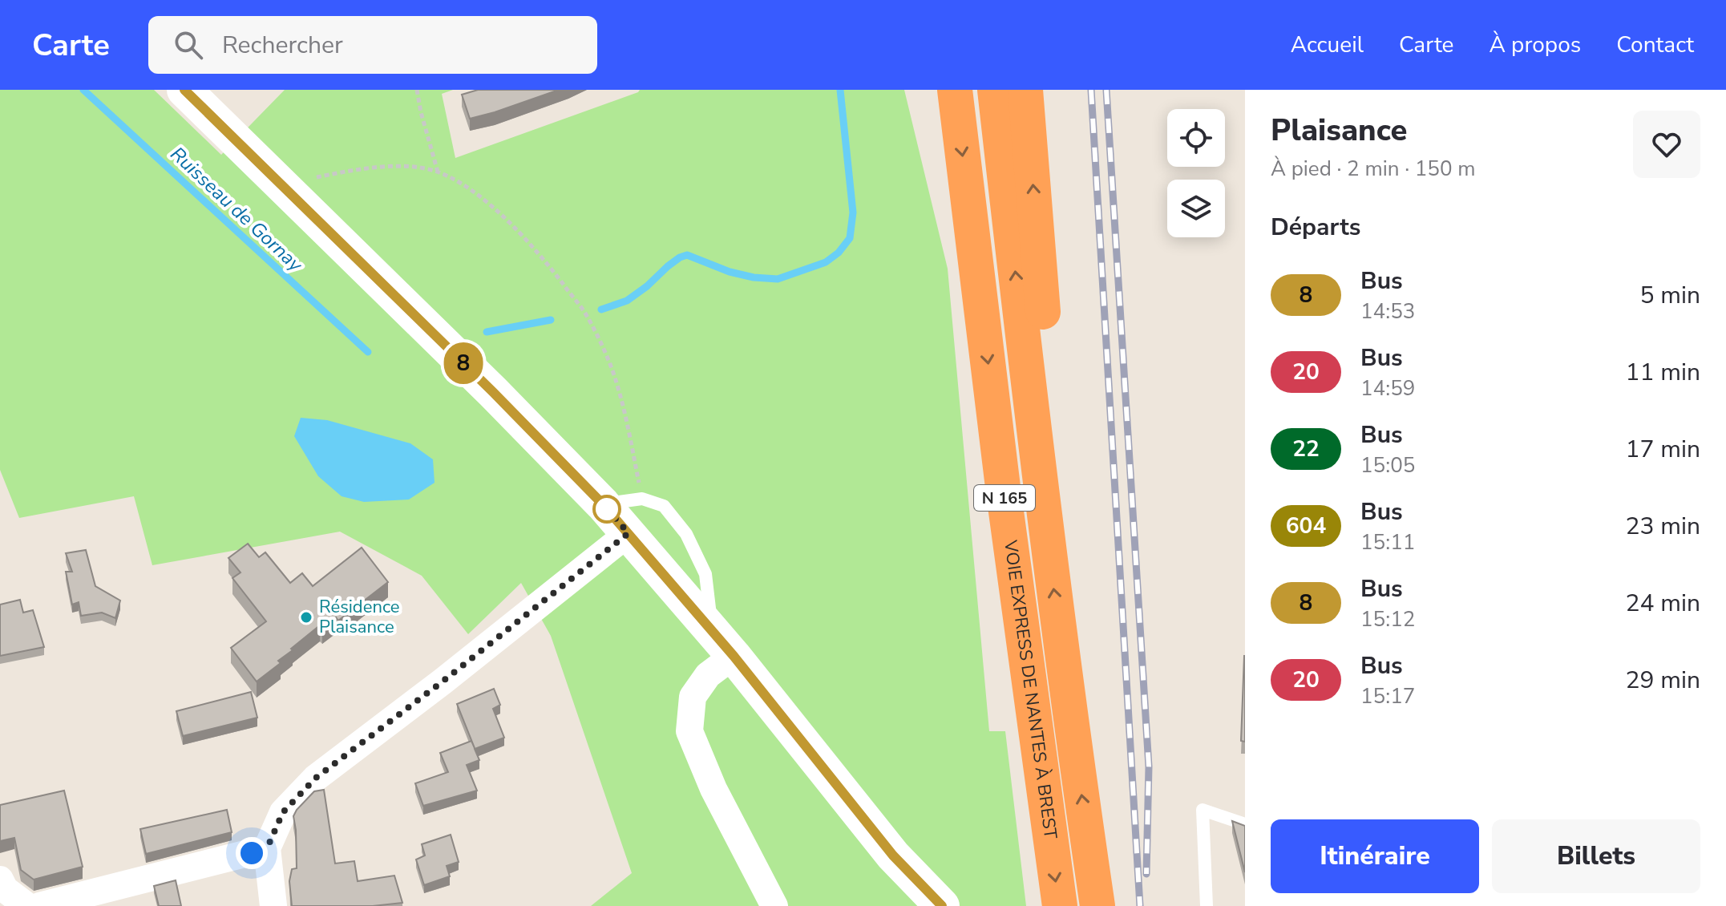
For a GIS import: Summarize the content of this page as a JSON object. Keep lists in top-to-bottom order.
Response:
{
  "streets": {
    "highway": ["N 165", "VOIE EXPRESS DE NANTES À BREST"]
  },
  "water": ["Ruisseau de Gornay"],
  "places": ["Résidence Plaisance"],
  "lines": ["bus line 8"],
  "page": {
    "header": "Carte",
    "search": "Rechercher",
    "nav": [
      "Accueil",
      "Carte",
      "À propos",
      "Contact"
    ],
    "on_map": "8",
    "heading": [
      ["Plaisance", "À pied · 2 min · 150 m"],
      "Départs"
    ],
    "list": [
      {
        "mark": "8",
        "name": "Bus",
        "note": "14:53",
        "value": "5 min"
      },
      {
        "mark": "20",
        "name": "Bus",
        "note": "14:59",
        "value": "11 min"
      },
      {
        "mark": "22",
        "name": "Bus",
        "note": "15:05",
        "value": "17 min"
      },
      {
        "mark": "604",
        "name": "Bus",
        "note": "15:11",
        "value": "23 min"
      },
      {
        "mark": "8",
        "name": "Bus",
        "note": "15:12",
        "value": "24 min"
      },
      {
        "mark": "20",
        "name": "Bus",
        "note": "15:17",
        "value": "29 min"
      }
    ],
    "buttons": ["Itinéraire", "Billets"]
  }
}
